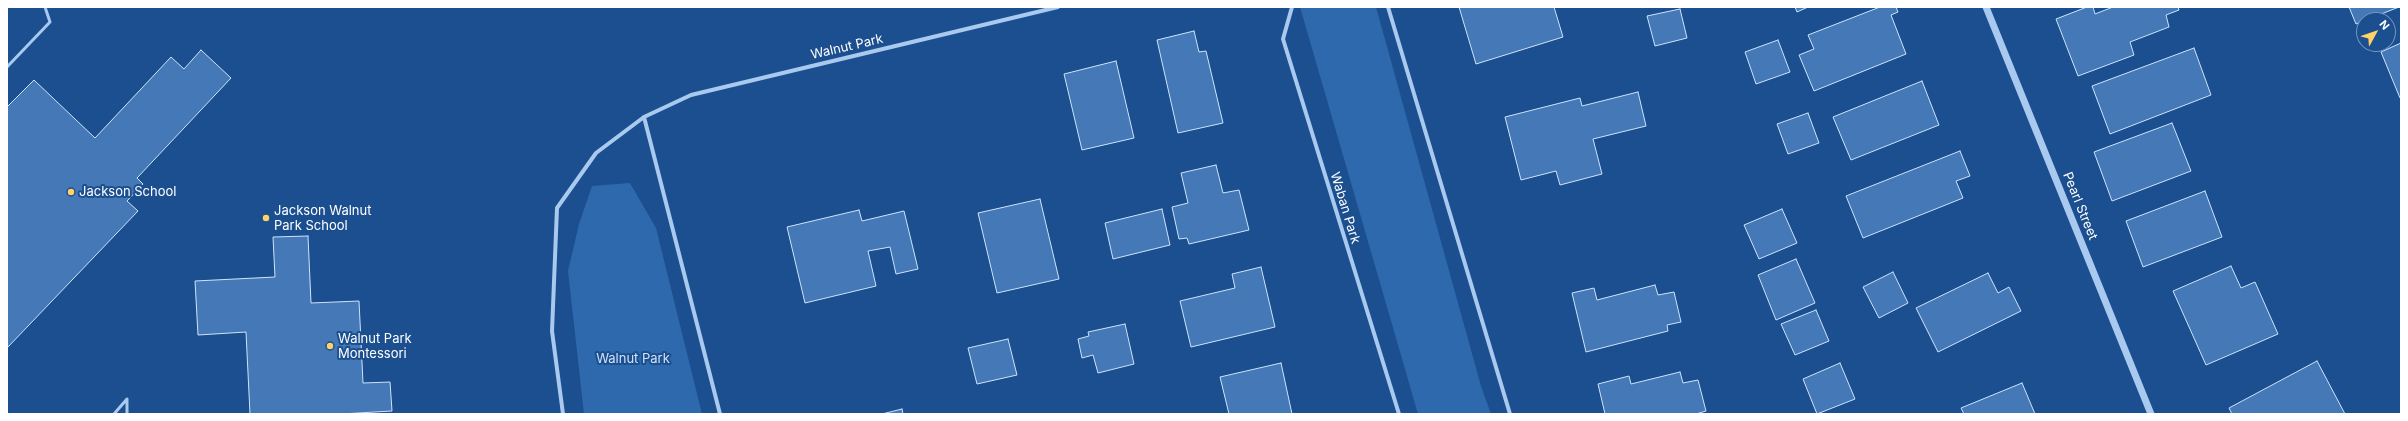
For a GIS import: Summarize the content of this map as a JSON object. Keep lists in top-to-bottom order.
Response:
{
  "streets": {
    "street": ["Walnut Park", "Pearl Street", "Waban Park"]
  },
  "parks": ["Walnut Park"],
  "places": ["Jackson School", "Jackson Walnut Park School", "Walnut Park Montessori"],
  "north": "top right"
}
